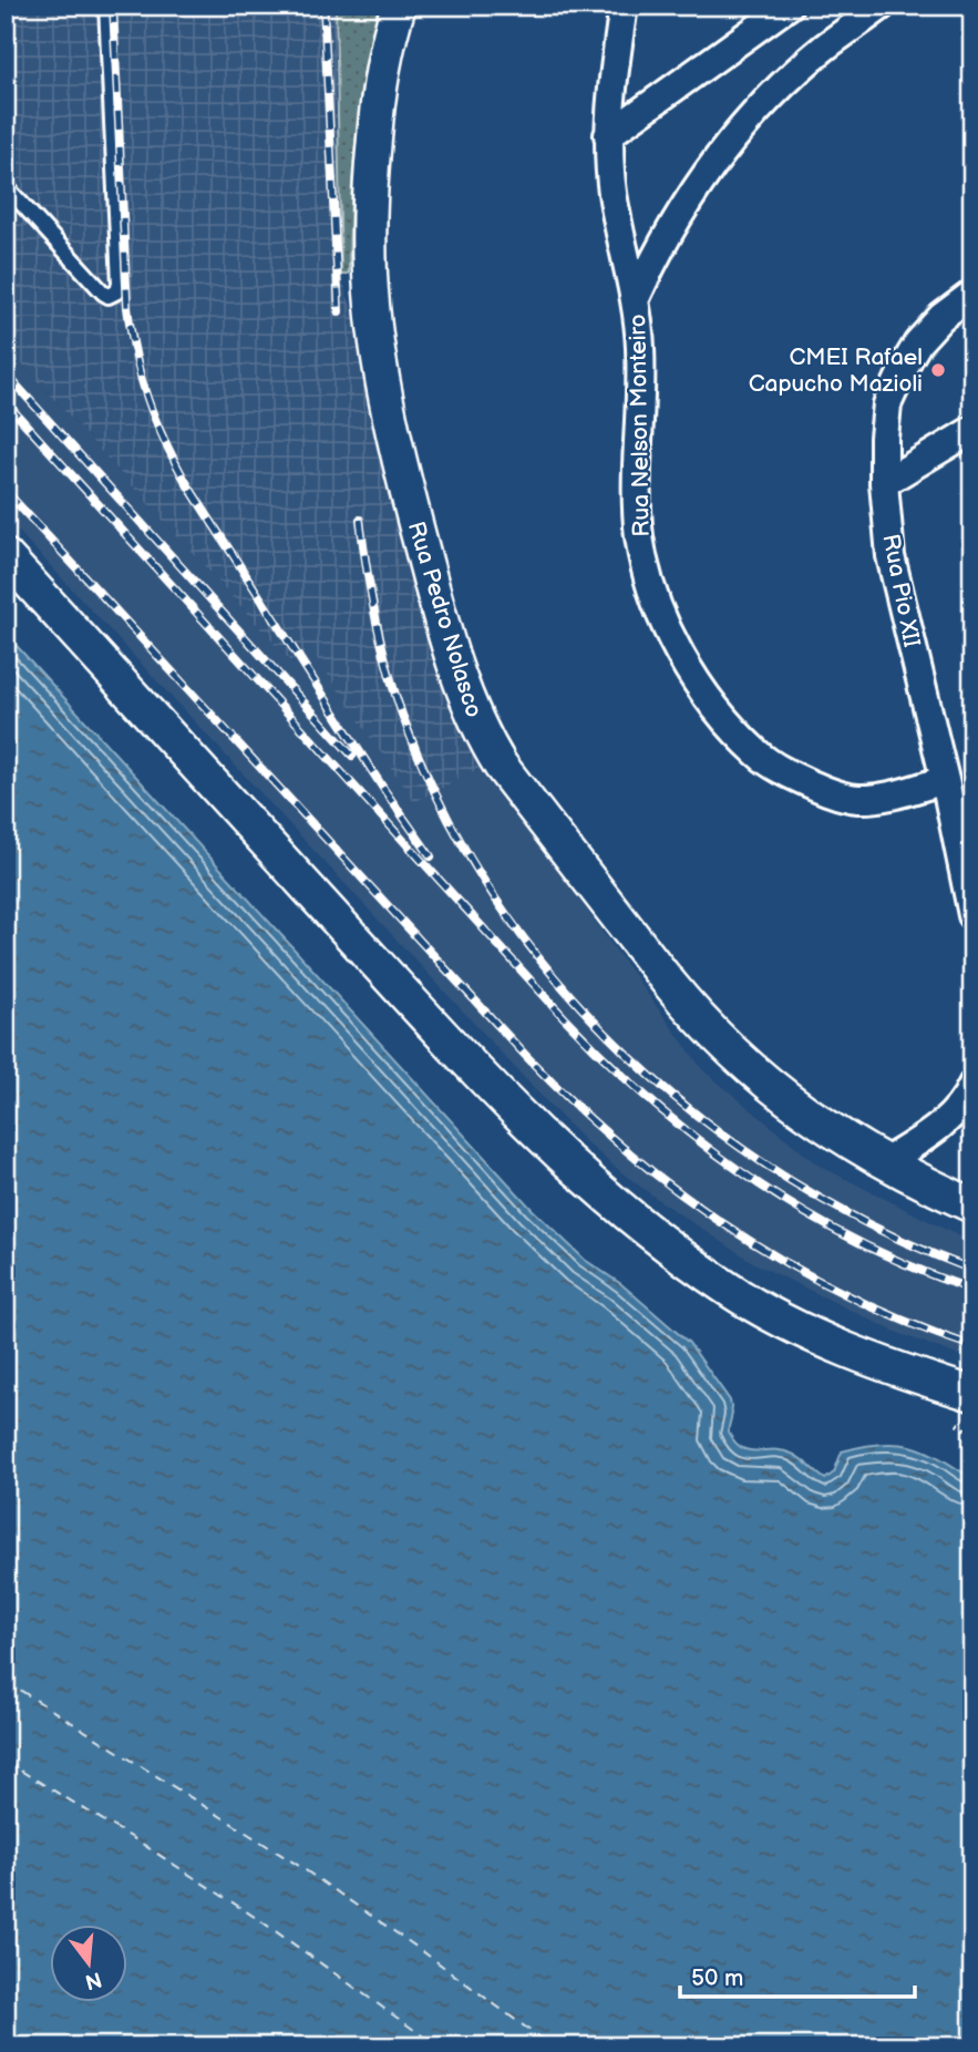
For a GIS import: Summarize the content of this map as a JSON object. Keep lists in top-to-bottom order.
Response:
{
  "streets": {
    "street": ["Rua Nelson Monteiro", "Rua Pio XII", "Rua Pedro Nolasco"]
  },
  "crossings": [
    ["Rua Nelson Monteiro", "Rua Pio XII"]
  ],
  "places": ["CMEI Rafael Capucho Mazioli"],
  "scale_bar": "50 m",
  "north": "bottom"
}
